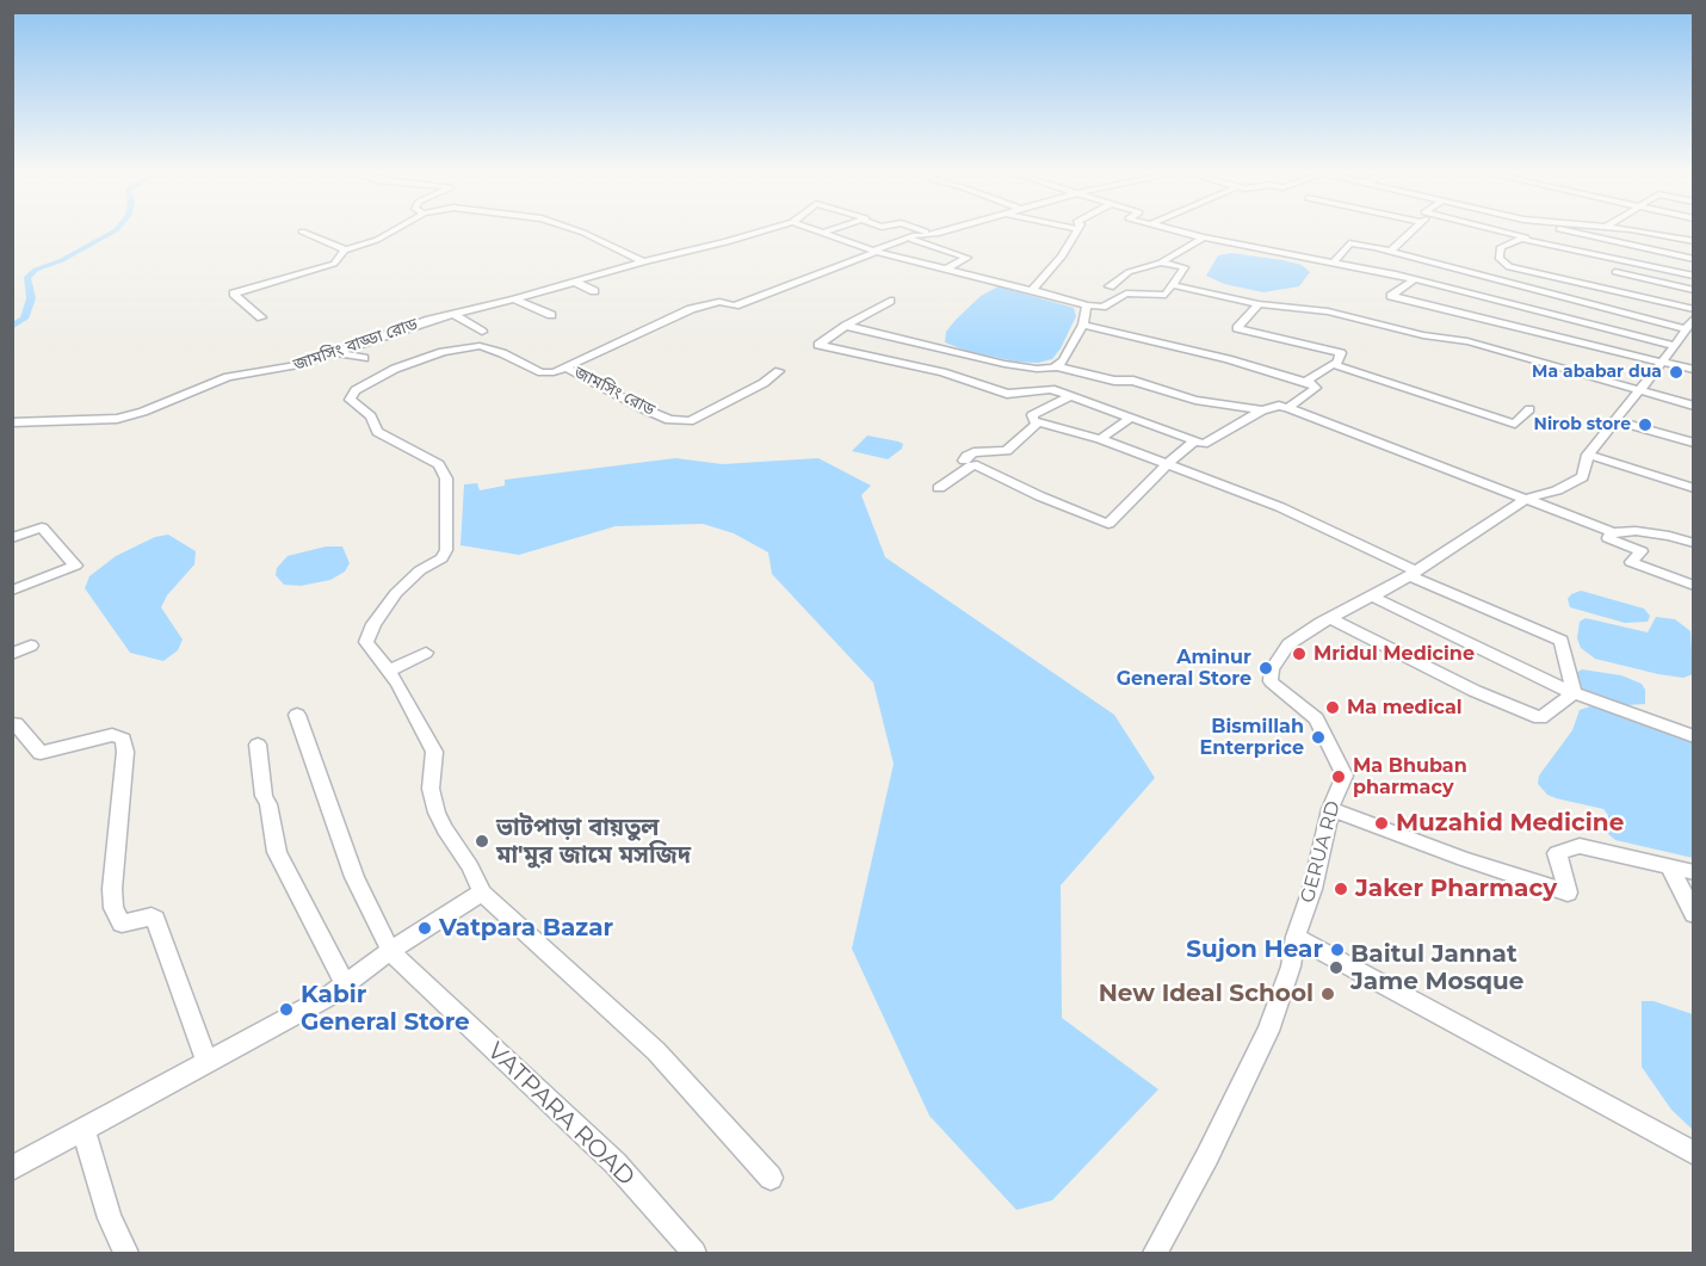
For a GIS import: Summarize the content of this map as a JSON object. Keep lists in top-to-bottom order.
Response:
{
  "streets": {
    "street": [
      "জামসিং বাড্ডা রোড",
      "জামসিং রোড",
      "GERUA RD",
      "VATPARA ROAD"
    ]
  },
  "places": [
    "Ma ababar dua",
    "Nirob store",
    "Mridul Medicine",
    "Aminur General Store",
    "Ma medical",
    "Bismillah Enterprice",
    "Ma Bhuban pharmacy",
    "Muzahid Medicine",
    "ভাটপাড়া বায়তুল মা'মুর জামে মসজিদ",
    "Jaker Pharmacy",
    "Vatpara Bazar",
    "Sujon Hear",
    "Baitul Jannat Jame Mosque",
    "New Ideal School",
    "Kabir General Store"
  ]
}
